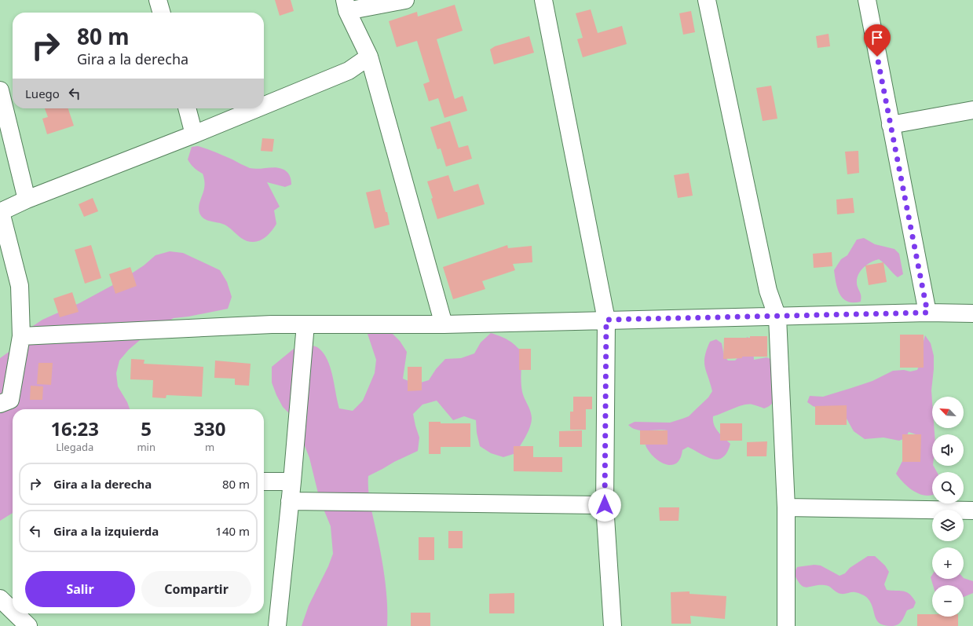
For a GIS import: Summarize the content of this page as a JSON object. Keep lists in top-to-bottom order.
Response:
{
  "north": "top left",
  "page": {
    "turn": ["80 m", "Gira a la derecha"],
    "then": "Luego",
    "map_buttons": ["+", "−"],
    "eta": [
      "16:23",
      "Llegada",
      "5",
      "min",
      "330",
      "m"
    ],
    "list": [
      {
        "name": "Gira a la derecha",
        "value": "80 m"
      },
      {
        "name": "Gira a la izquierda",
        "value": "140 m"
      }
    ],
    "buttons": ["Salir", "Compartir"]
  }
}
